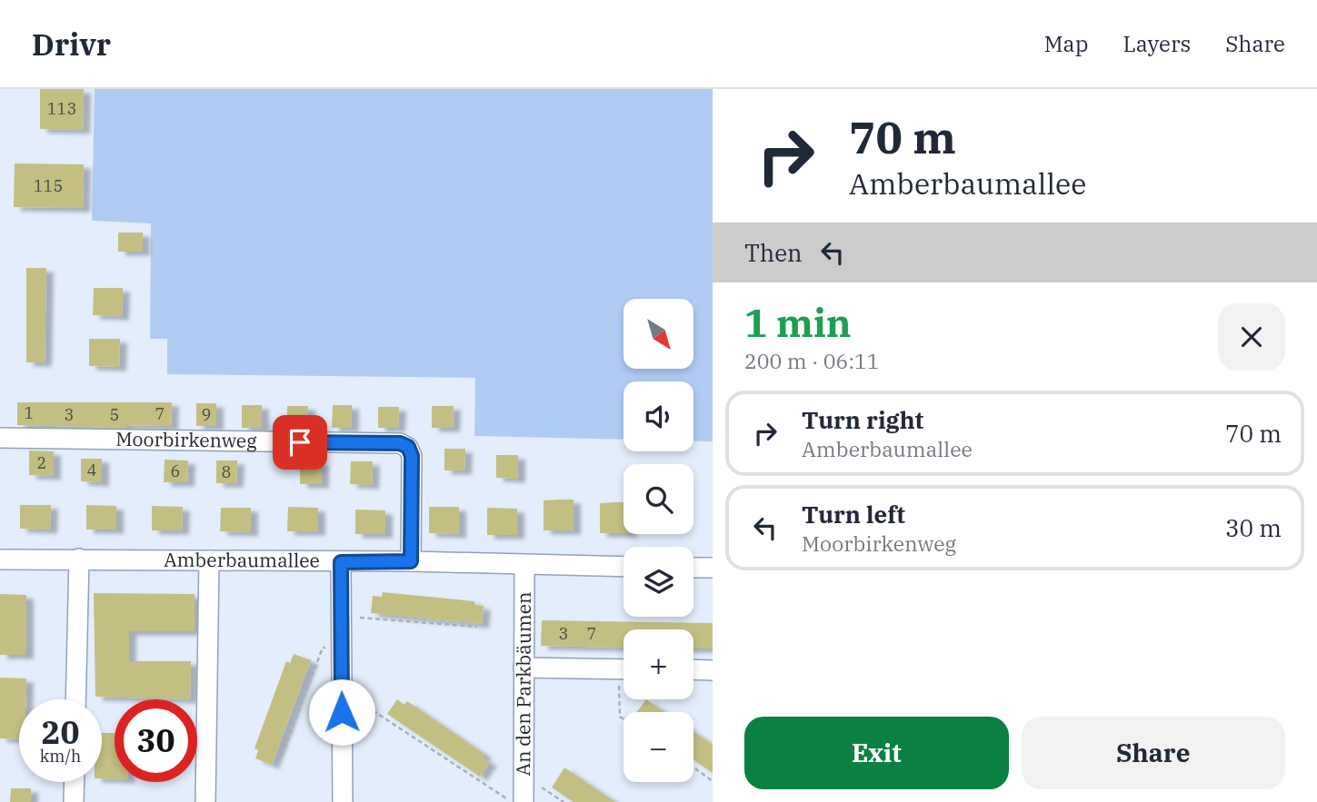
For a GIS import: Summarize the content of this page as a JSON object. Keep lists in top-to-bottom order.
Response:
{
  "streets": {
    "street": ["Moorbirkenweg", "Amberbaumallee", "An den Parkbäumen"]
  },
  "crossings": [
    ["Moorbirkenweg", "Amberbaumallee"],
    ["Amberbaumallee", "An den Parkbäumen"]
  ],
  "house_numbers": [
    "113",
    "115",
    "1",
    "7",
    "3",
    "5",
    "9",
    "2",
    "4",
    "6",
    "8",
    "3",
    "7"
  ],
  "north": "bottom right",
  "page": {
    "header": "Drivr",
    "nav": ["Map", "Layers", "Share"],
    "turn": ["70 m", "Amberbaumallee"],
    "then": "Then",
    "heading": ["1 min", "200 m · 06:11"],
    "map_buttons": ["+", "−"],
    "list": [
      {
        "name": "Turn right",
        "note": "Amberbaumallee",
        "value": "70 m"
      },
      {
        "name": "Turn left",
        "note": "Moorbirkenweg",
        "value": "30 m"
      }
    ],
    "speed": "20 km/h",
    "limit": "30",
    "buttons": ["Exit", "Share"]
  }
}
